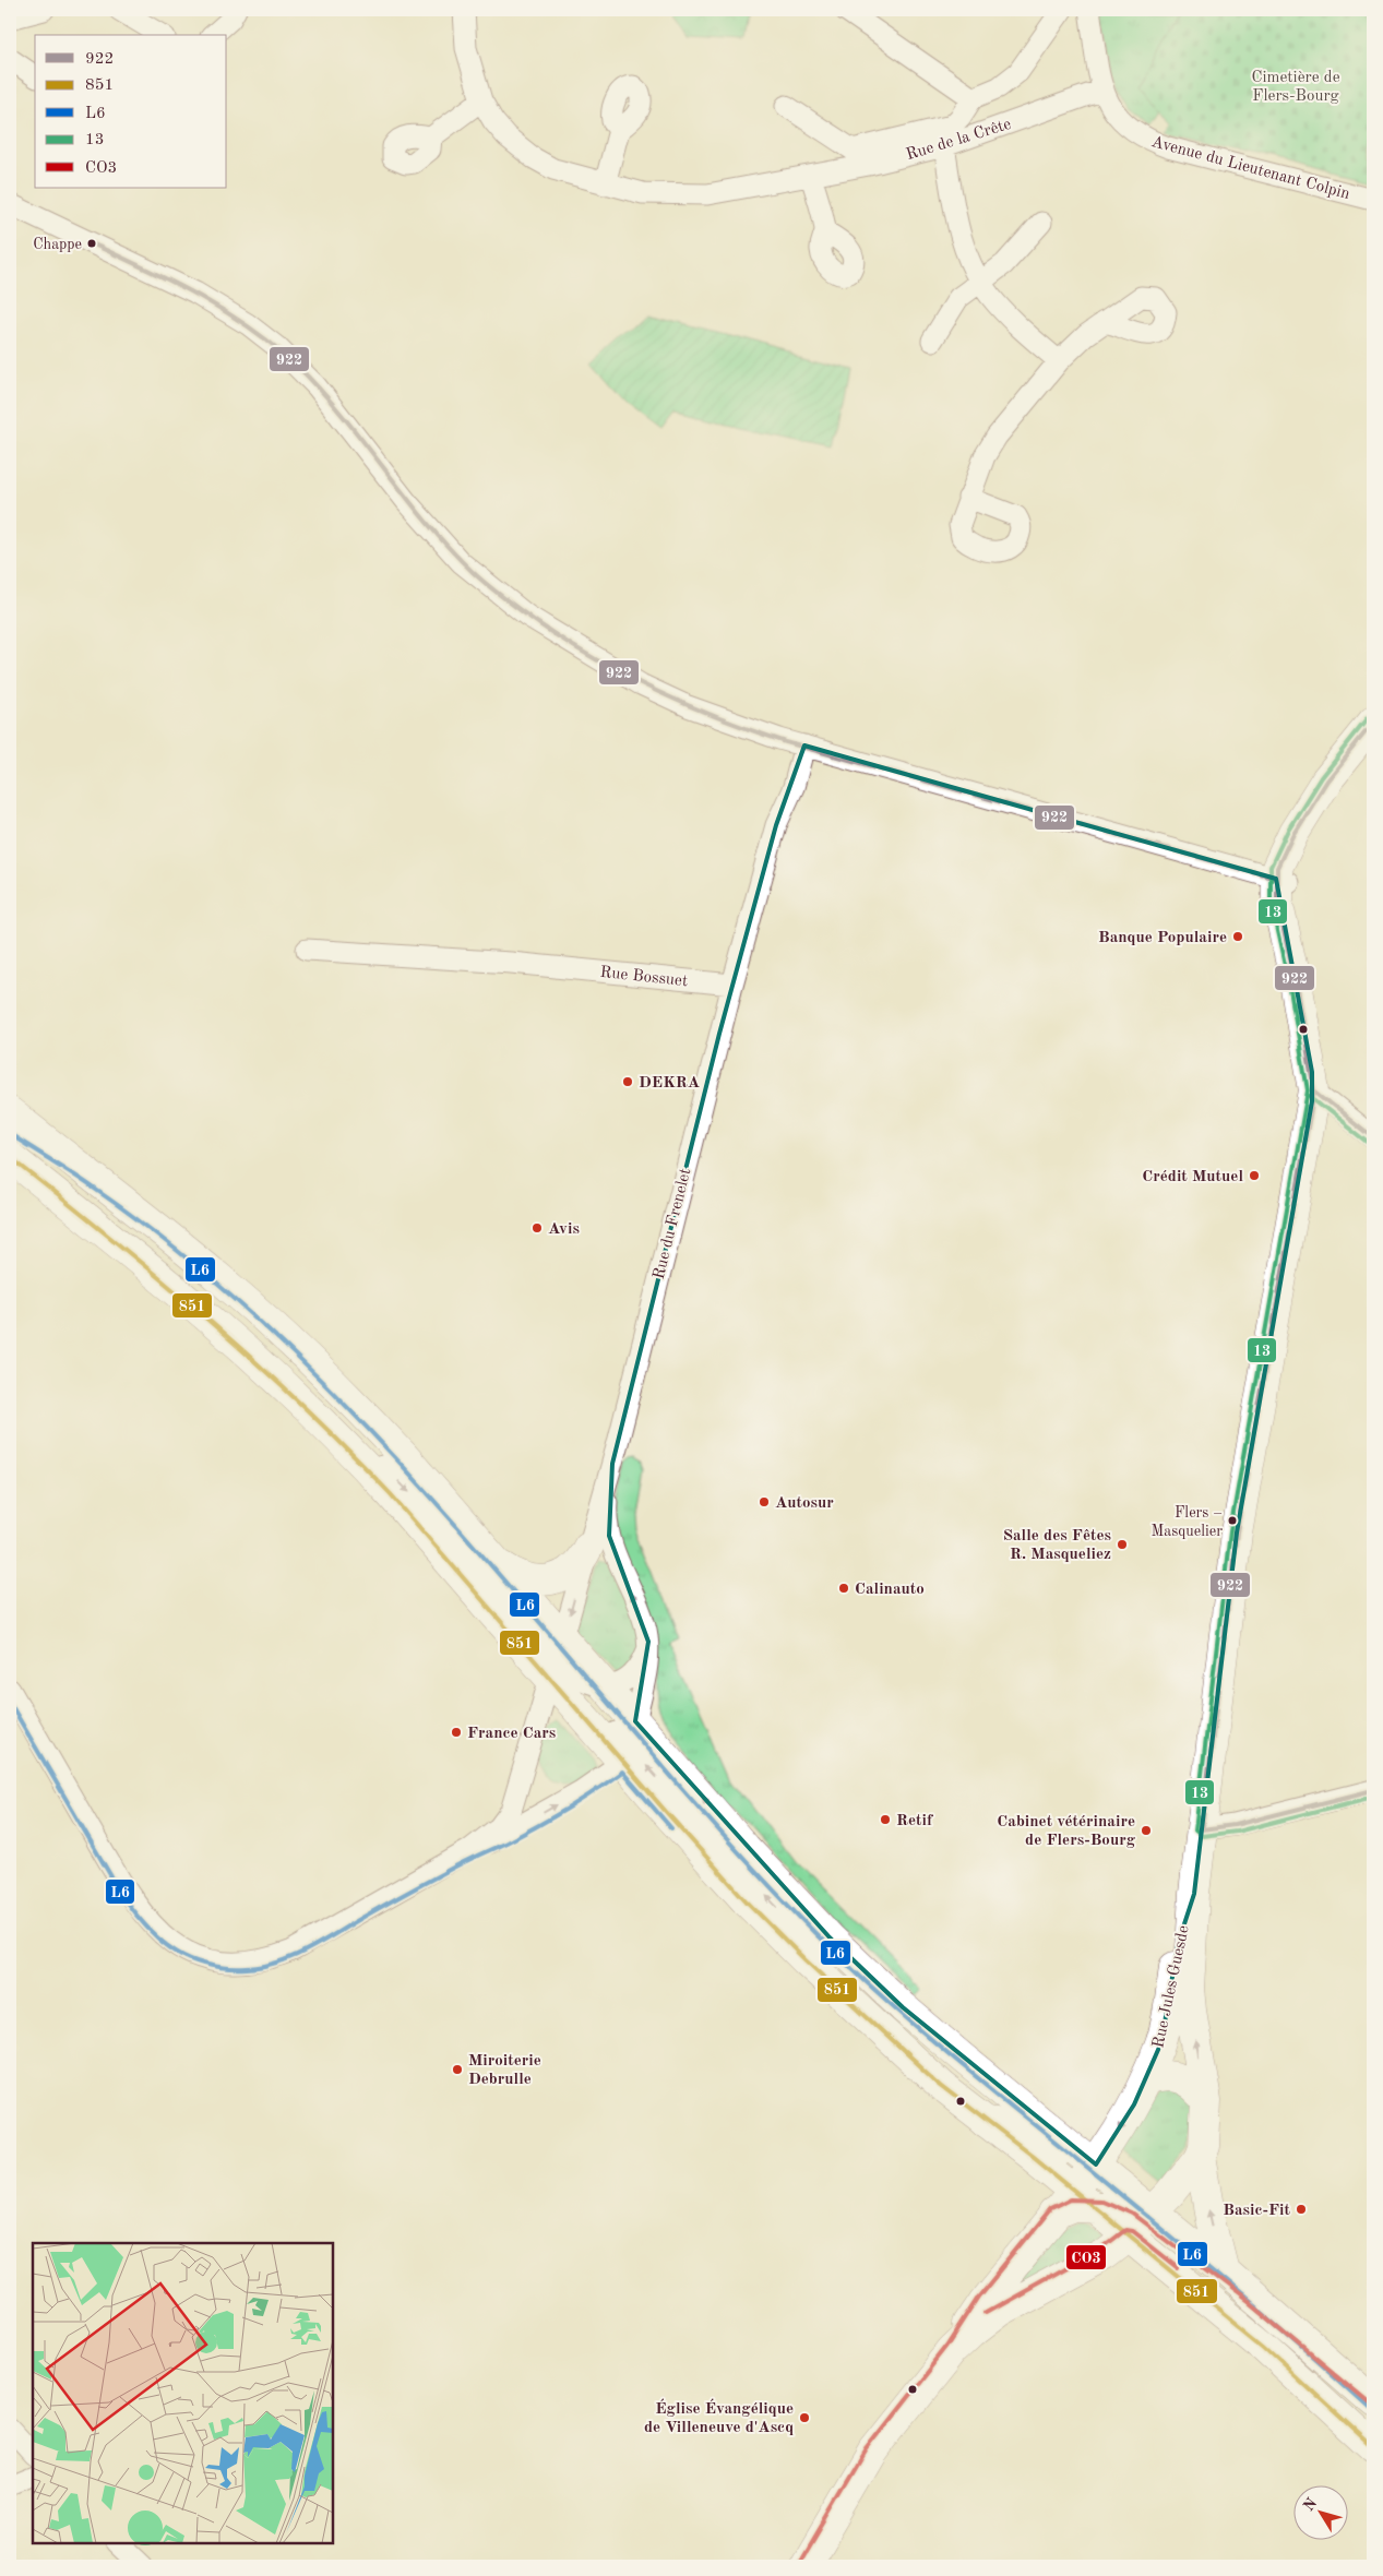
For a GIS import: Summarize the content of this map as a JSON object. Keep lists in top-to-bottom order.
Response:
{
  "streets": {
    "main road": ["Rue Jules Guesde"],
    "street": [
      "Rue de la Crête",
      "Avenue du Lieutenant Colpin",
      "Rue Bossuet",
      "Rue du Frenelet"
    ]
  },
  "crossings": [
    ["Rue de la Crête", "Avenue du Lieutenant Colpin"],
    ["Rue Bossuet", "Rue du Frenelet"]
  ],
  "parks": ["Cimetière de Flers-Bourg"],
  "places": [
    "Chappe",
    "Banque Populaire",
    "DEKRA",
    "Crédit Mutuel",
    "Avis",
    "Autosur",
    "Flers – Masquelier",
    "Salle des Fêtes R. Masqueliez",
    "Calinauto",
    "France Cars",
    "Retif",
    "Cabinet vétérinaire de Flers-Bourg",
    "Miroiterie Debrulle",
    "Basic-Fit",
    "Église Évangélique de Villeneuve d'Ascq"
  ],
  "lines": [
    "transit line 922",
    "transit line 13",
    "transit line L6",
    "transit line 851",
    "transit line CO3"
  ],
  "legend": [
    "922",
    "851",
    "L6",
    "13",
    "CO3"
  ],
  "north": "top left"
}
